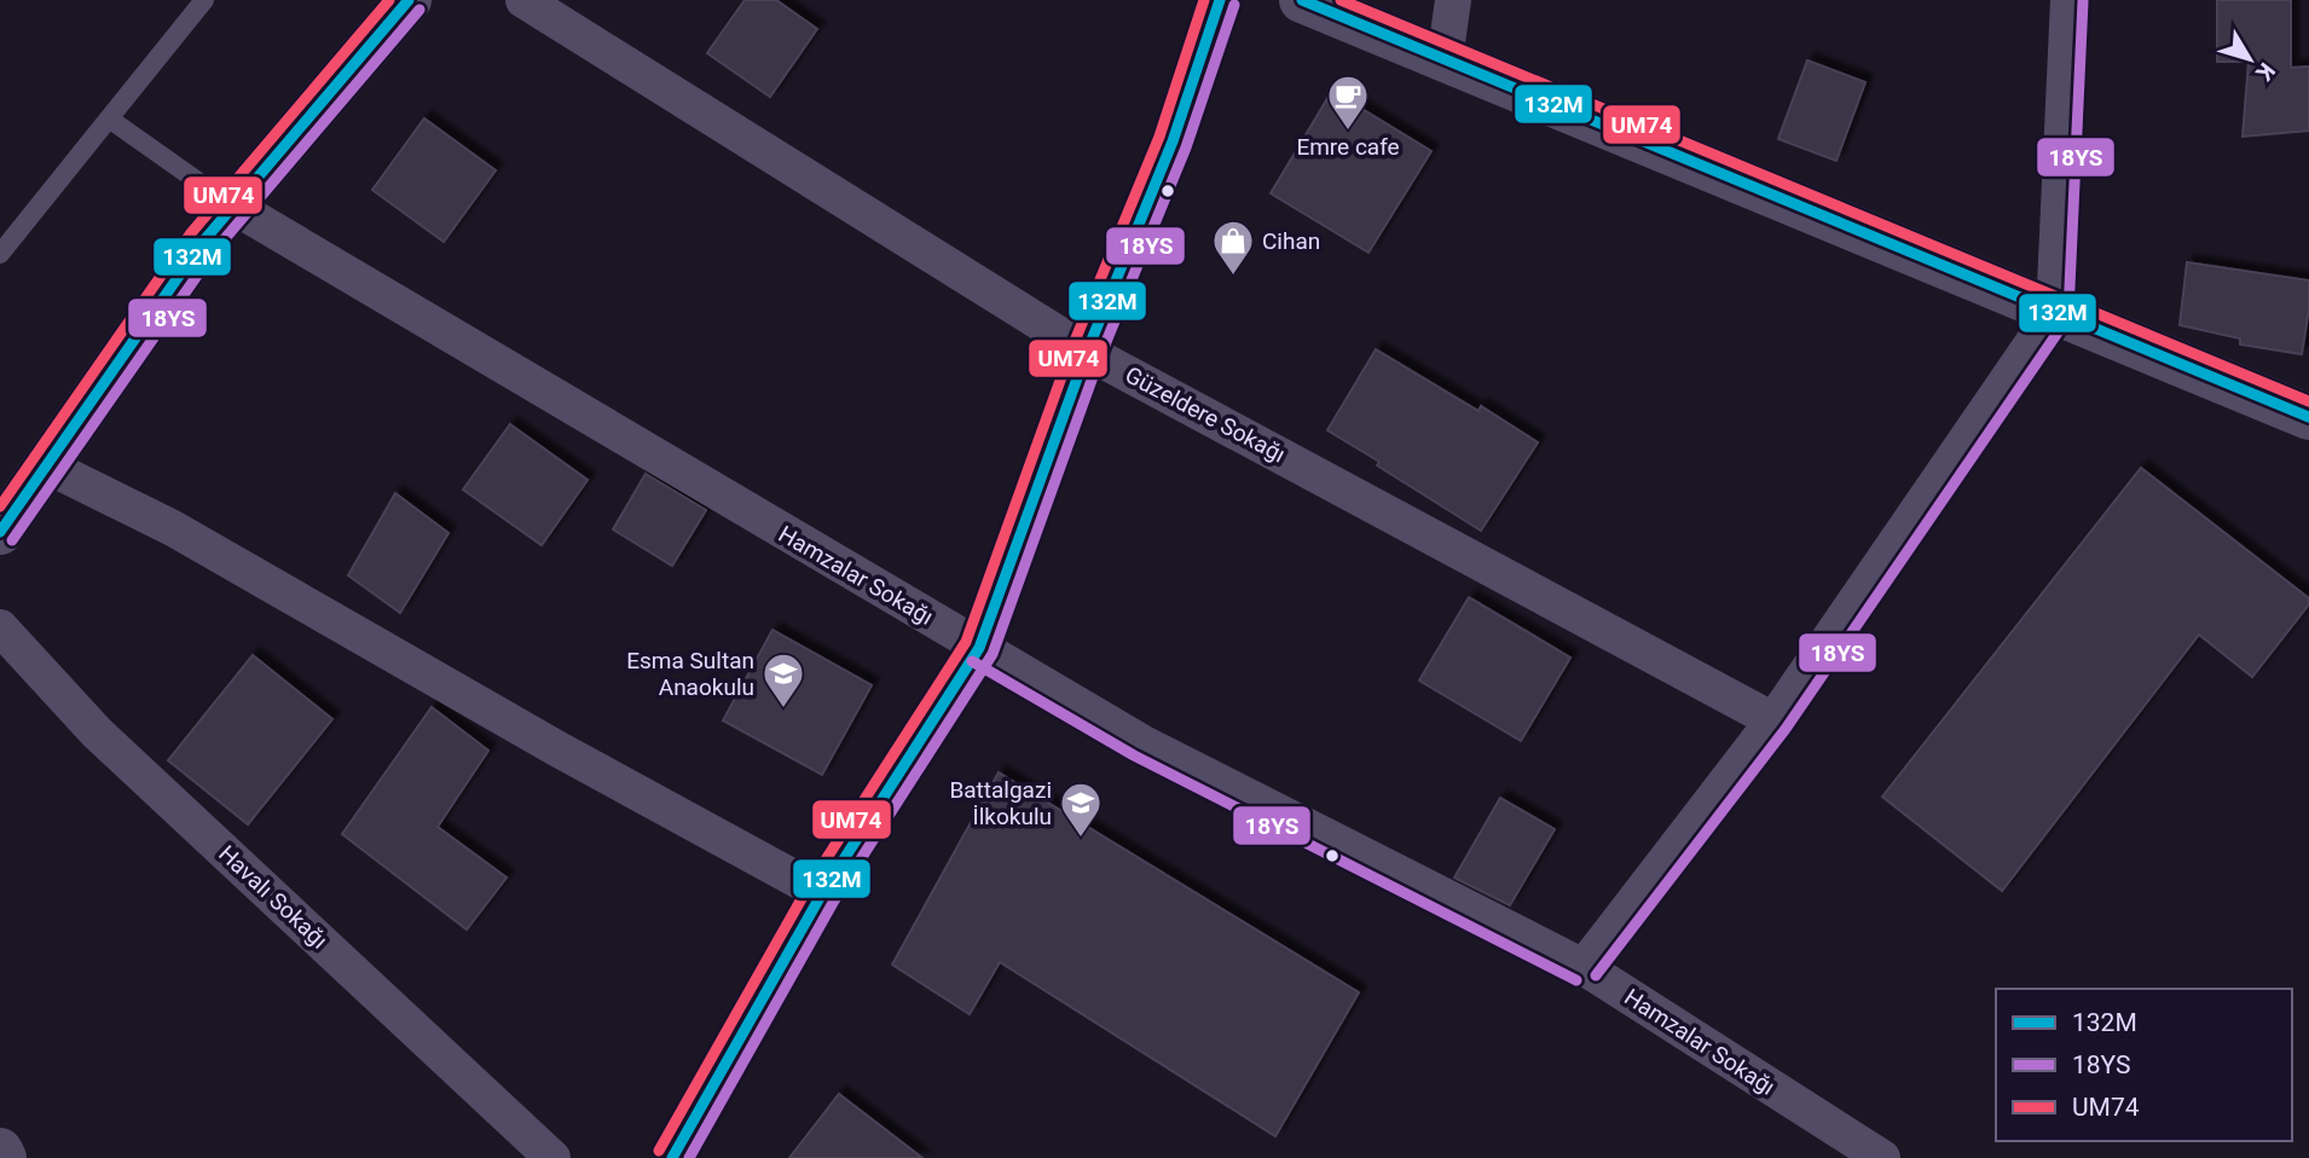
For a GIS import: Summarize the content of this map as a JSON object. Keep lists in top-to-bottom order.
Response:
{
  "streets": {
    "street": ["Güzeldere Sokağı", "Hamzalar Sokağı", "Havalı Sokağı"]
  },
  "places": {
    "cafe": ["Emre cafe"],
    "shop": ["Cihan"],
    "school or university": ["Esma Sultan Anaokulu", "Battalgazi İlkokulu"]
  },
  "lines": ["transit line 132M", "transit line UM74", "transit line 18YS"],
  "legend": ["132M", "18YS", "UM74"],
  "north": "bottom right"
}
